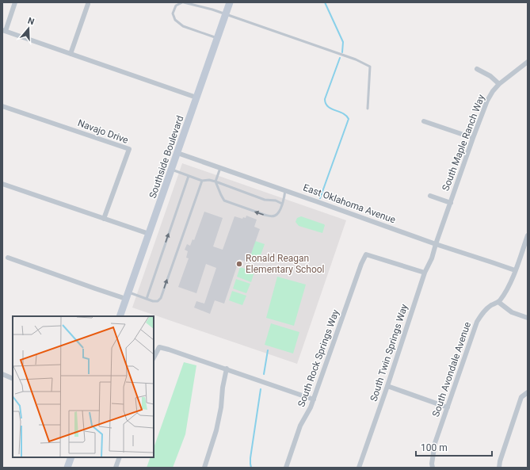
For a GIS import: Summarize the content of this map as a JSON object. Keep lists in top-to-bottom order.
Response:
{
  "streets": {
    "main road": ["Southside Boulevard"],
    "street": [
      "Navajo Drive",
      "South Maple Ranch Way",
      "East Oklahoma Avenue",
      "South Twin Springs Way",
      "South Rock Springs Way",
      "South Avondale Avenue"
    ]
  },
  "crossings": [
    ["South Maple Ranch Way", "East Oklahoma Avenue"],
    ["South Maple Ranch Way", "South Twin Springs Way"],
    ["Southside Boulevard", "East Oklahoma Avenue"],
    ["East Oklahoma Avenue", "South Twin Springs Way"],
    ["East Oklahoma Avenue", "South Avondale Avenue"],
    ["South Twin Springs Way", "South Rock Springs Way"]
  ],
  "places": ["Ronald Reagan Elementary School"],
  "scale_bar": "100 m",
  "north": "top"
}
